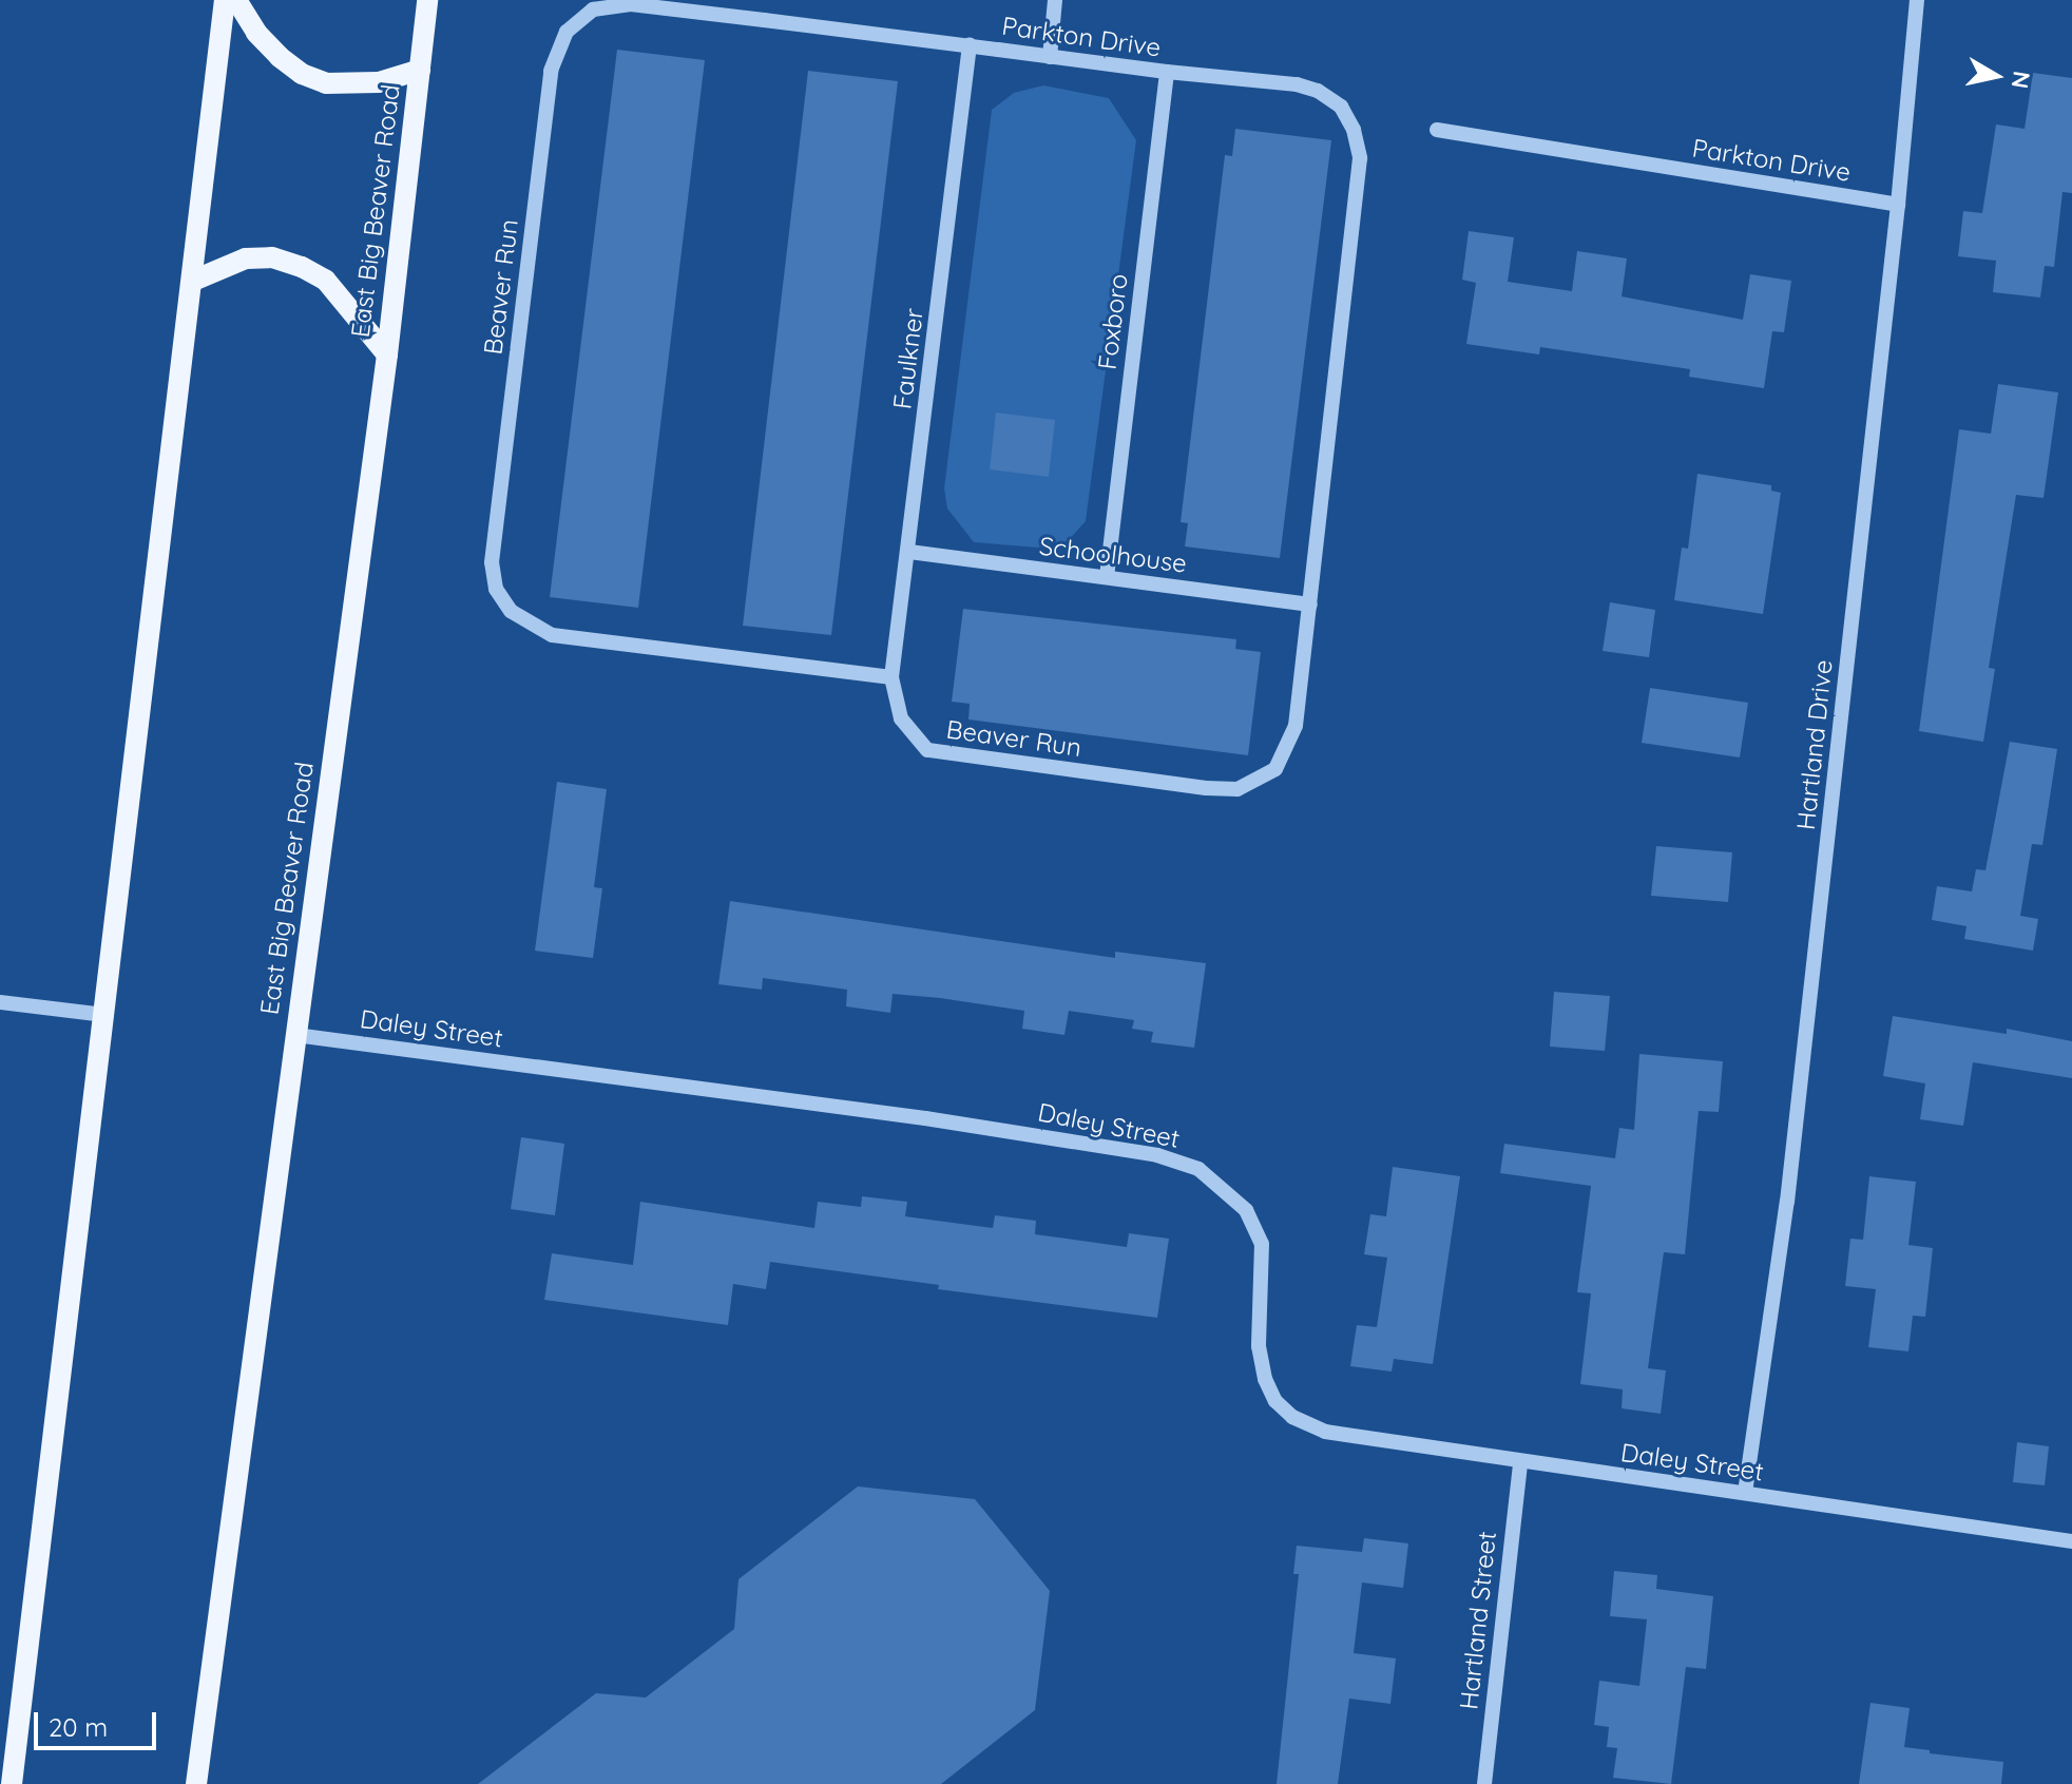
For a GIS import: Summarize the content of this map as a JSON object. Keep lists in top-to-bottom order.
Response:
{
  "streets": {
    "main road": ["East Big Beaver Road"],
    "street": [
      "Parkton Drive",
      "Beaver Run",
      "Foxboro",
      "Faulkner",
      "Schoolhouse",
      "Hartland Drive",
      "Daley Street",
      "Hartland Street"
    ]
  },
  "crossings": [
    ["Parkton Drive", "Beaver Run"],
    ["Parkton Drive", "Foxboro"],
    ["Parkton Drive", "Faulkner"],
    ["Parkton Drive", "Hartland Drive"],
    ["East Big Beaver Road", "Daley Street"],
    ["Beaver Run", "Faulkner"],
    ["Beaver Run", "Schoolhouse"],
    ["Foxboro", "Schoolhouse"],
    ["Faulkner", "Schoolhouse"],
    ["Hartland Drive", "Daley Street"],
    ["Daley Street", "Hartland Street"]
  ],
  "scale_bar": "20 m",
  "north": "right"
}
